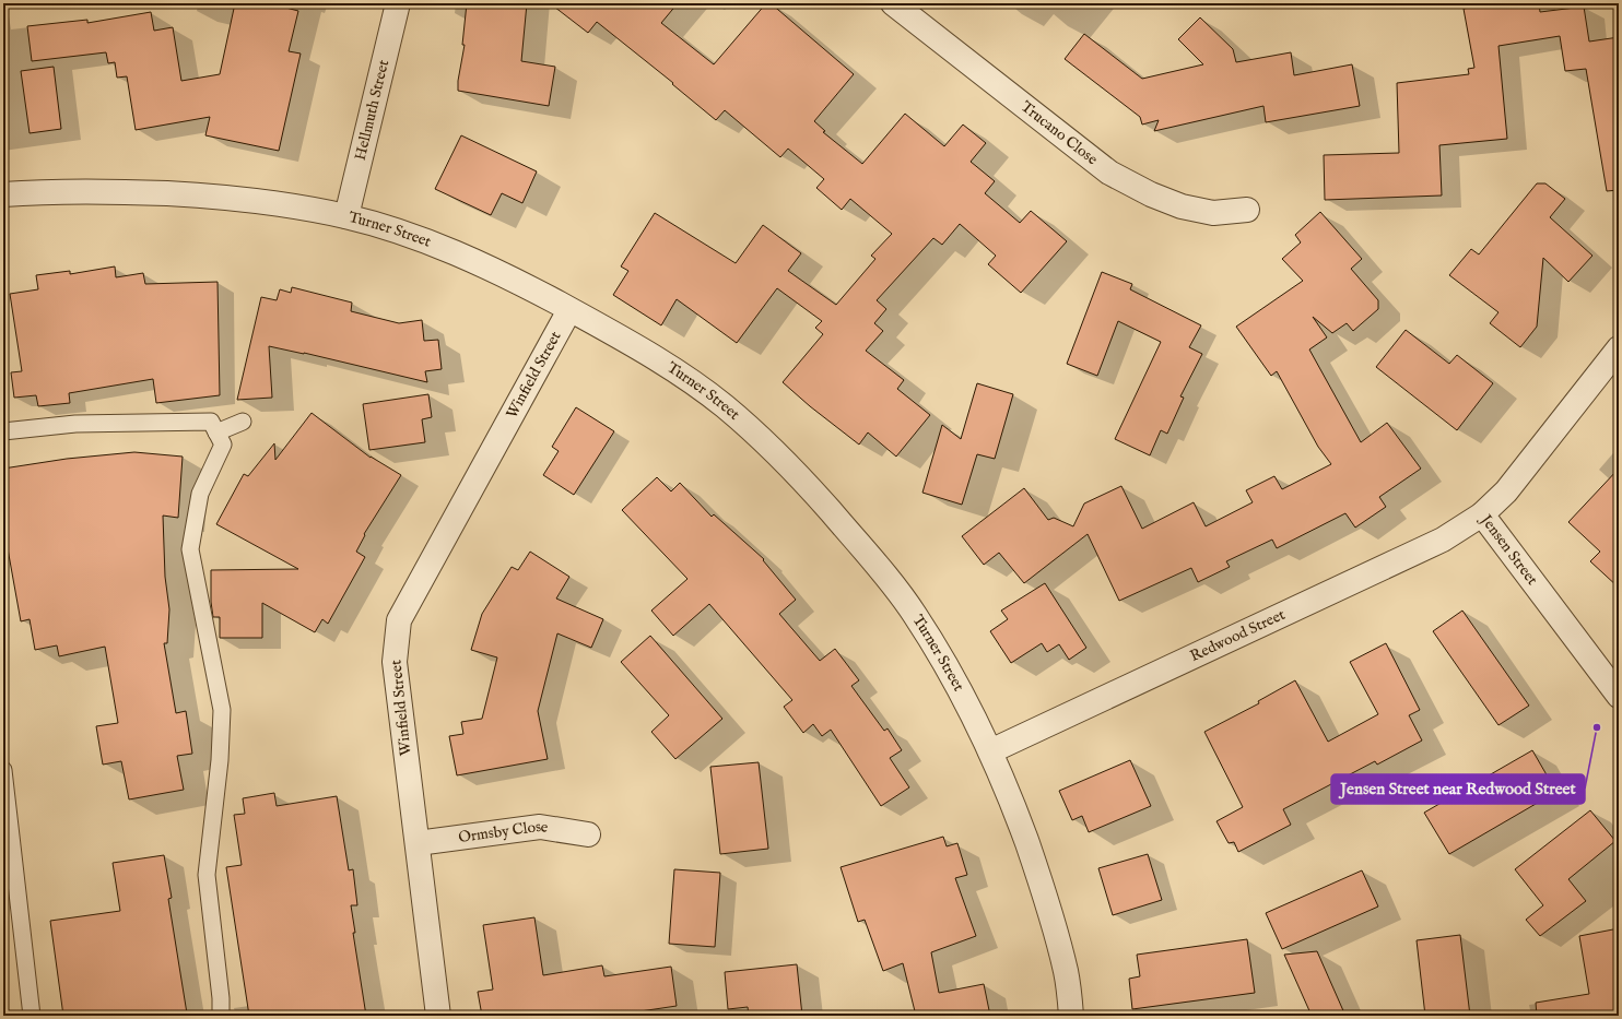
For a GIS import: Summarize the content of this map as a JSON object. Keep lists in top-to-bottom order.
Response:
{
  "streets": {
    "street": [
      "Hellmuth Street",
      "Trucano Close",
      "Turner Street",
      "Winfield Street",
      "Jensen Street",
      "Redwood Street",
      "Ormsby Close"
    ]
  },
  "crossings": [
    ["Hellmuth Street", "Turner Street"],
    ["Turner Street", "Winfield Street"],
    ["Turner Street", "Redwood Street"],
    ["Winfield Street", "Ormsby Close"],
    ["Jensen Street", "Redwood Street"]
  ],
  "places": ["Jensen Street near Redwood Street"]
}
